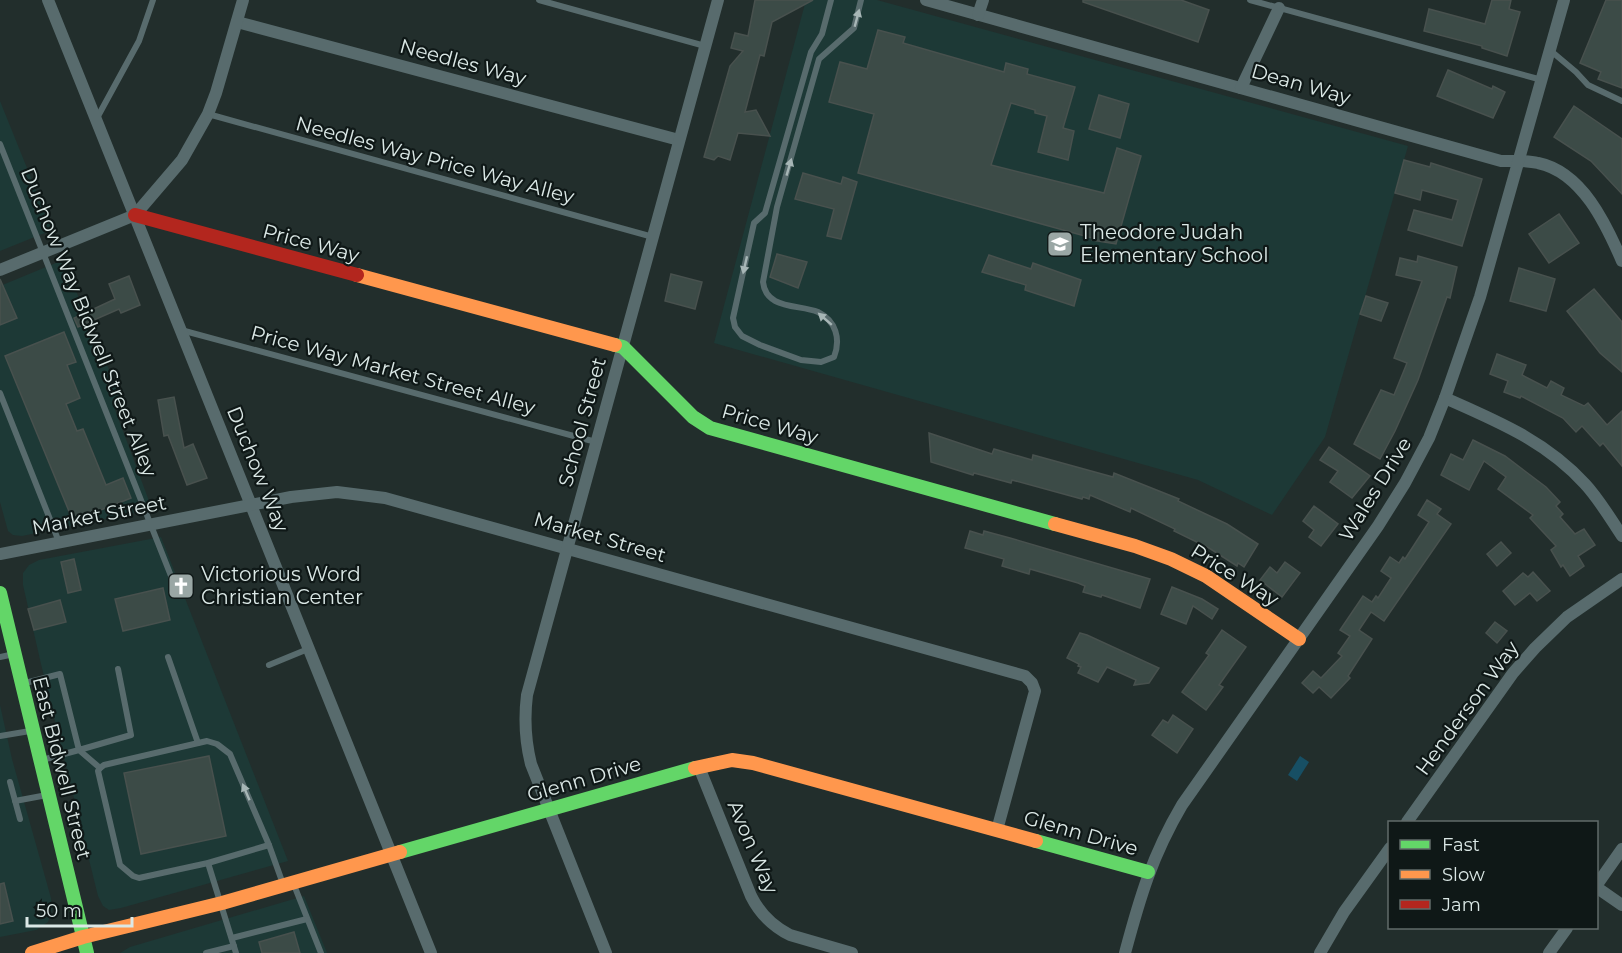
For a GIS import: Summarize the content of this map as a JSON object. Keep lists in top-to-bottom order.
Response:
{
  "streets": {
    "street": [
      "Needles Way",
      "Dean Way",
      "Price Way",
      "School Street",
      "Duchow Way",
      "Wales Drive",
      "Market Street",
      "Henderson Way",
      "East Bidwell Street",
      "Glenn Drive",
      "Avon Way"
    ],
    "lane": ["Needles Way Price Way Alley", "Duchow Way Bidwell Street Alley", "Price Way Market Street Alley"]
  },
  "crossings": [
    ["Needles Way", "School Street"],
    ["Dean Way", "Wales Drive"],
    ["Needles Way Price Way Alley", "School Street"],
    ["Price Way", "School Street"],
    ["Price Way", "Duchow Way"],
    ["Price Way", "Wales Drive"],
    ["Duchow Way Bidwell Street Alley", "Market Street"],
    ["Price Way Market Street Alley", "School Street"],
    ["Price Way Market Street Alley", "Duchow Way"],
    ["School Street", "Market Street"],
    ["School Street", "Glenn Drive"],
    ["Duchow Way", "Market Street"],
    ["Duchow Way", "Glenn Drive"],
    ["Wales Drive", "Glenn Drive"],
    ["Market Street", "Glenn Drive"],
    ["East Bidwell Street", "Glenn Drive"],
    ["Glenn Drive", "Avon Way"]
  ],
  "places": {
    "school or university": ["Theodore Judah Elementary School"],
    "church": ["Victorious Word Christian Center"]
  },
  "legend": ["Fast", "Slow", "Jam"],
  "scale_bar": "50 m"
}
